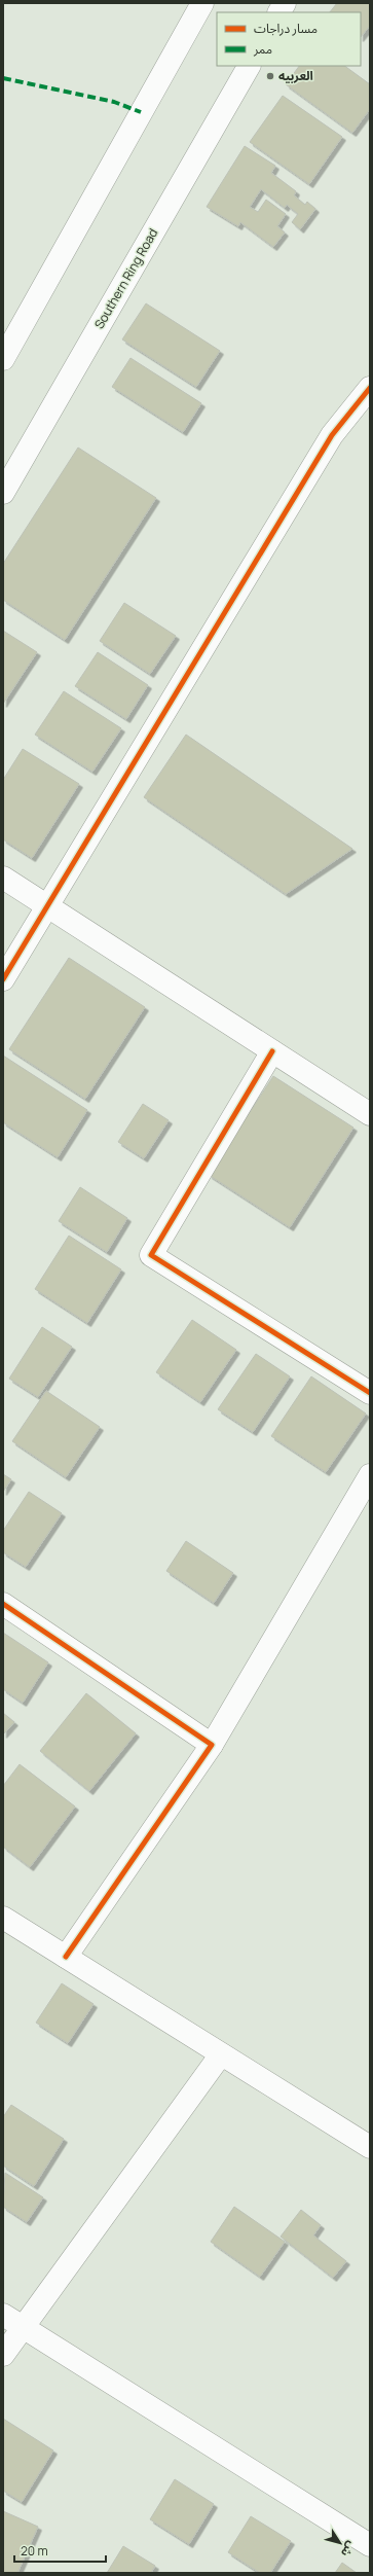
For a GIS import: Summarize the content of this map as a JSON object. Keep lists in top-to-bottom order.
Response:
{
  "streets": {
    "street": ["Southern Ring Road"]
  },
  "places": ["العربيه"],
  "legend": ["مسار دراجات", "ممر"],
  "scale_bar": "20 m",
  "north": "bottom right"
}
